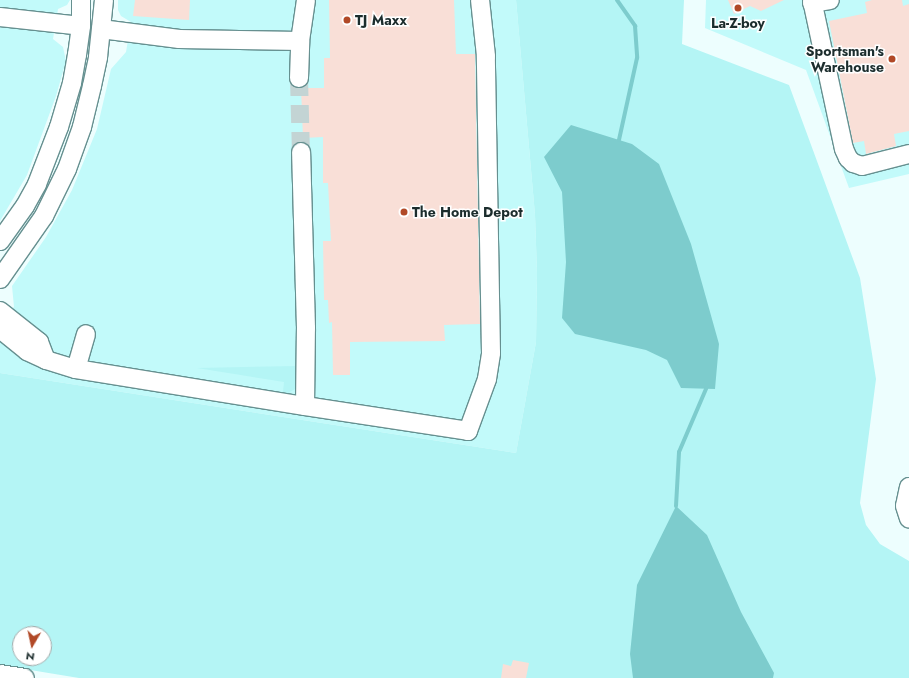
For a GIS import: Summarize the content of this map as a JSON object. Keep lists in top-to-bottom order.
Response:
{
  "places": [
    "La-Z-boy",
    "TJ Maxx",
    "Sportsman's Warehouse",
    "The Home Depot"
  ],
  "north": "bottom"
}
